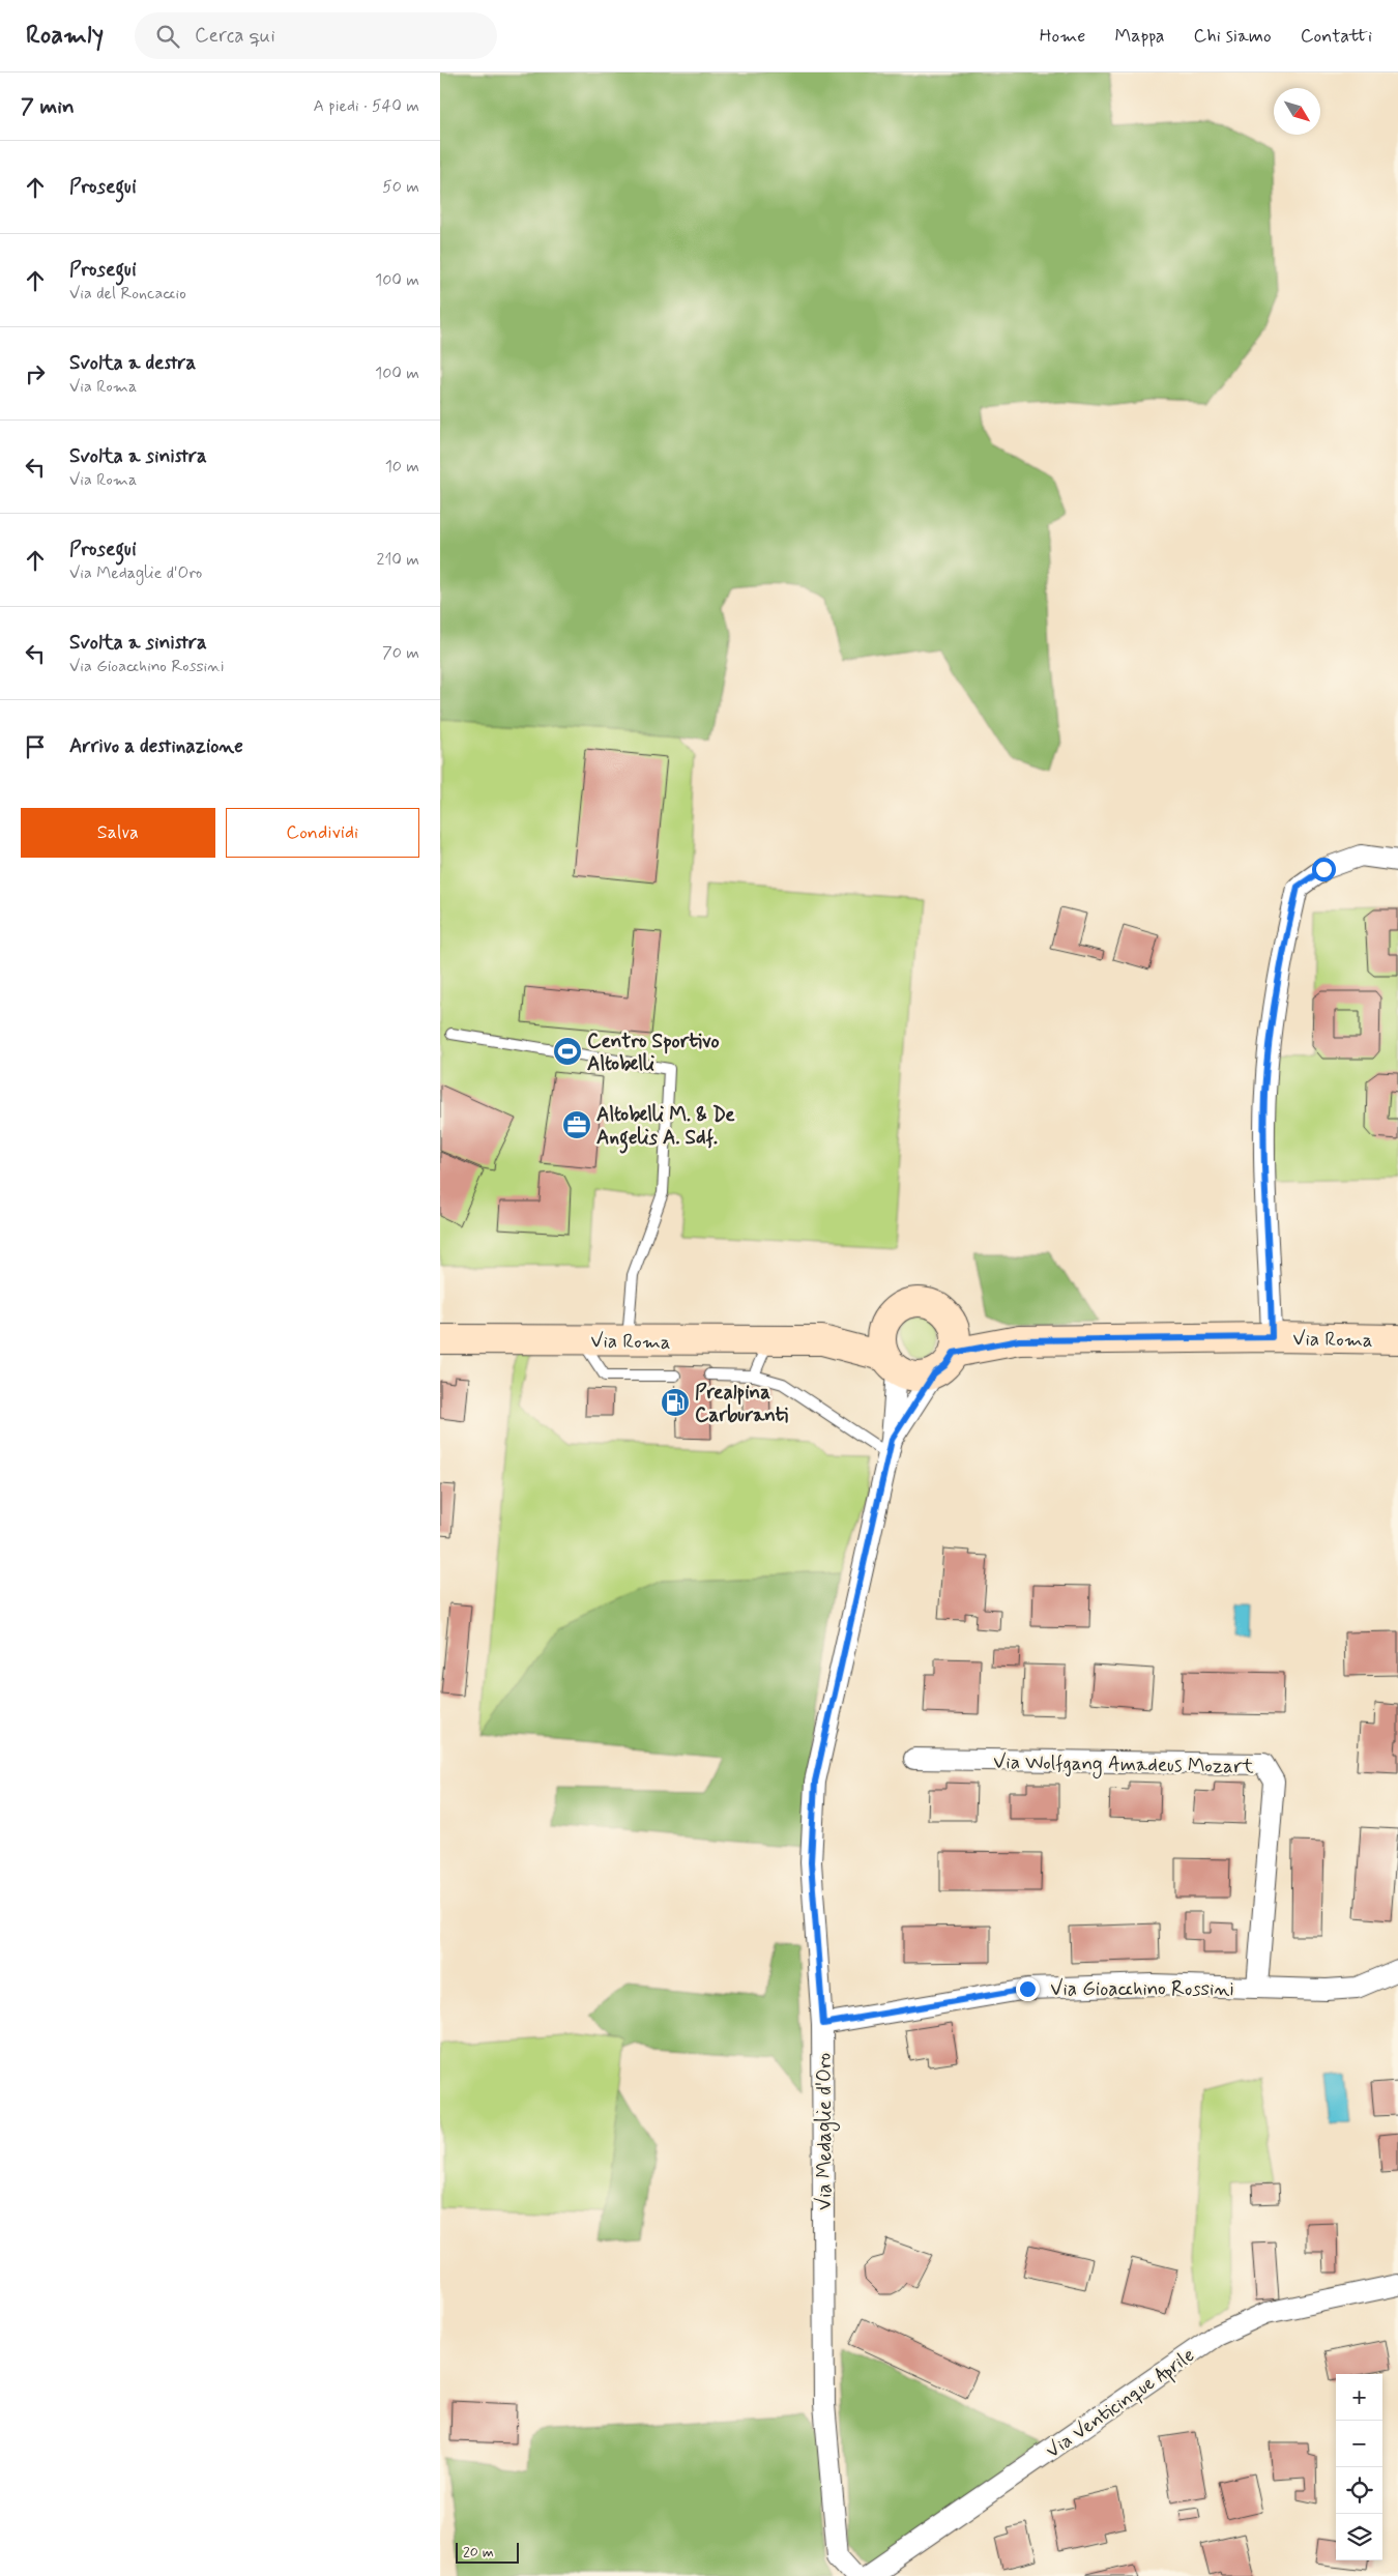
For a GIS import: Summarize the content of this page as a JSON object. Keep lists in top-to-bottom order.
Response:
{
  "streets": {
    "street": [
      "Via Roma",
      "Via Wolfgang Amadeus Mozart",
      "Via Gioacchino Rossini",
      "Via Medaglie d'Oro",
      "Via Venticinque Aprile"
    ]
  },
  "crossings": [
    ["Via Roma", "Via Medaglie d'Oro"],
    ["Via Wolfgang Amadeus Mozart", "Via Gioacchino Rossini"],
    ["Via Gioacchino Rossini", "Via Medaglie d'Oro"]
  ],
  "places": {
    "sports": ["Centro Sportivo Altobelli"],
    "office": ["Altobelli M. & De Angelis A. Sdf."],
    "fuel station": ["Prealpina Carburanti"]
  },
  "scale_bar": "20 m",
  "north": "bottom right",
  "page": {
    "header": "Roamly",
    "search": "Cerca qui",
    "nav": [
      "Home",
      "Mappa",
      "Chi siamo",
      "Contatti"
    ],
    "heading": ["7 min", "A piedi · 540 m"],
    "list": [
      ["Prosegui", "50 m"],
      ["Prosegui", "Via del Roncaccio", "100 m"],
      ["Svolta a destra", "Via Roma", "100 m"],
      ["Svolta a sinistra", "Via Roma", "10 m"],
      ["Prosegui", "Via Medaglie d'Oro", "210 m"],
      ["Svolta a sinistra", "Via Gioacchino Rossini", "70 m"],
      "Arrivo a destinazione"
    ],
    "buttons": ["Salva", "Condividi"],
    "map_buttons": ["+", "−"],
    "scale": "20 m"
  }
}
